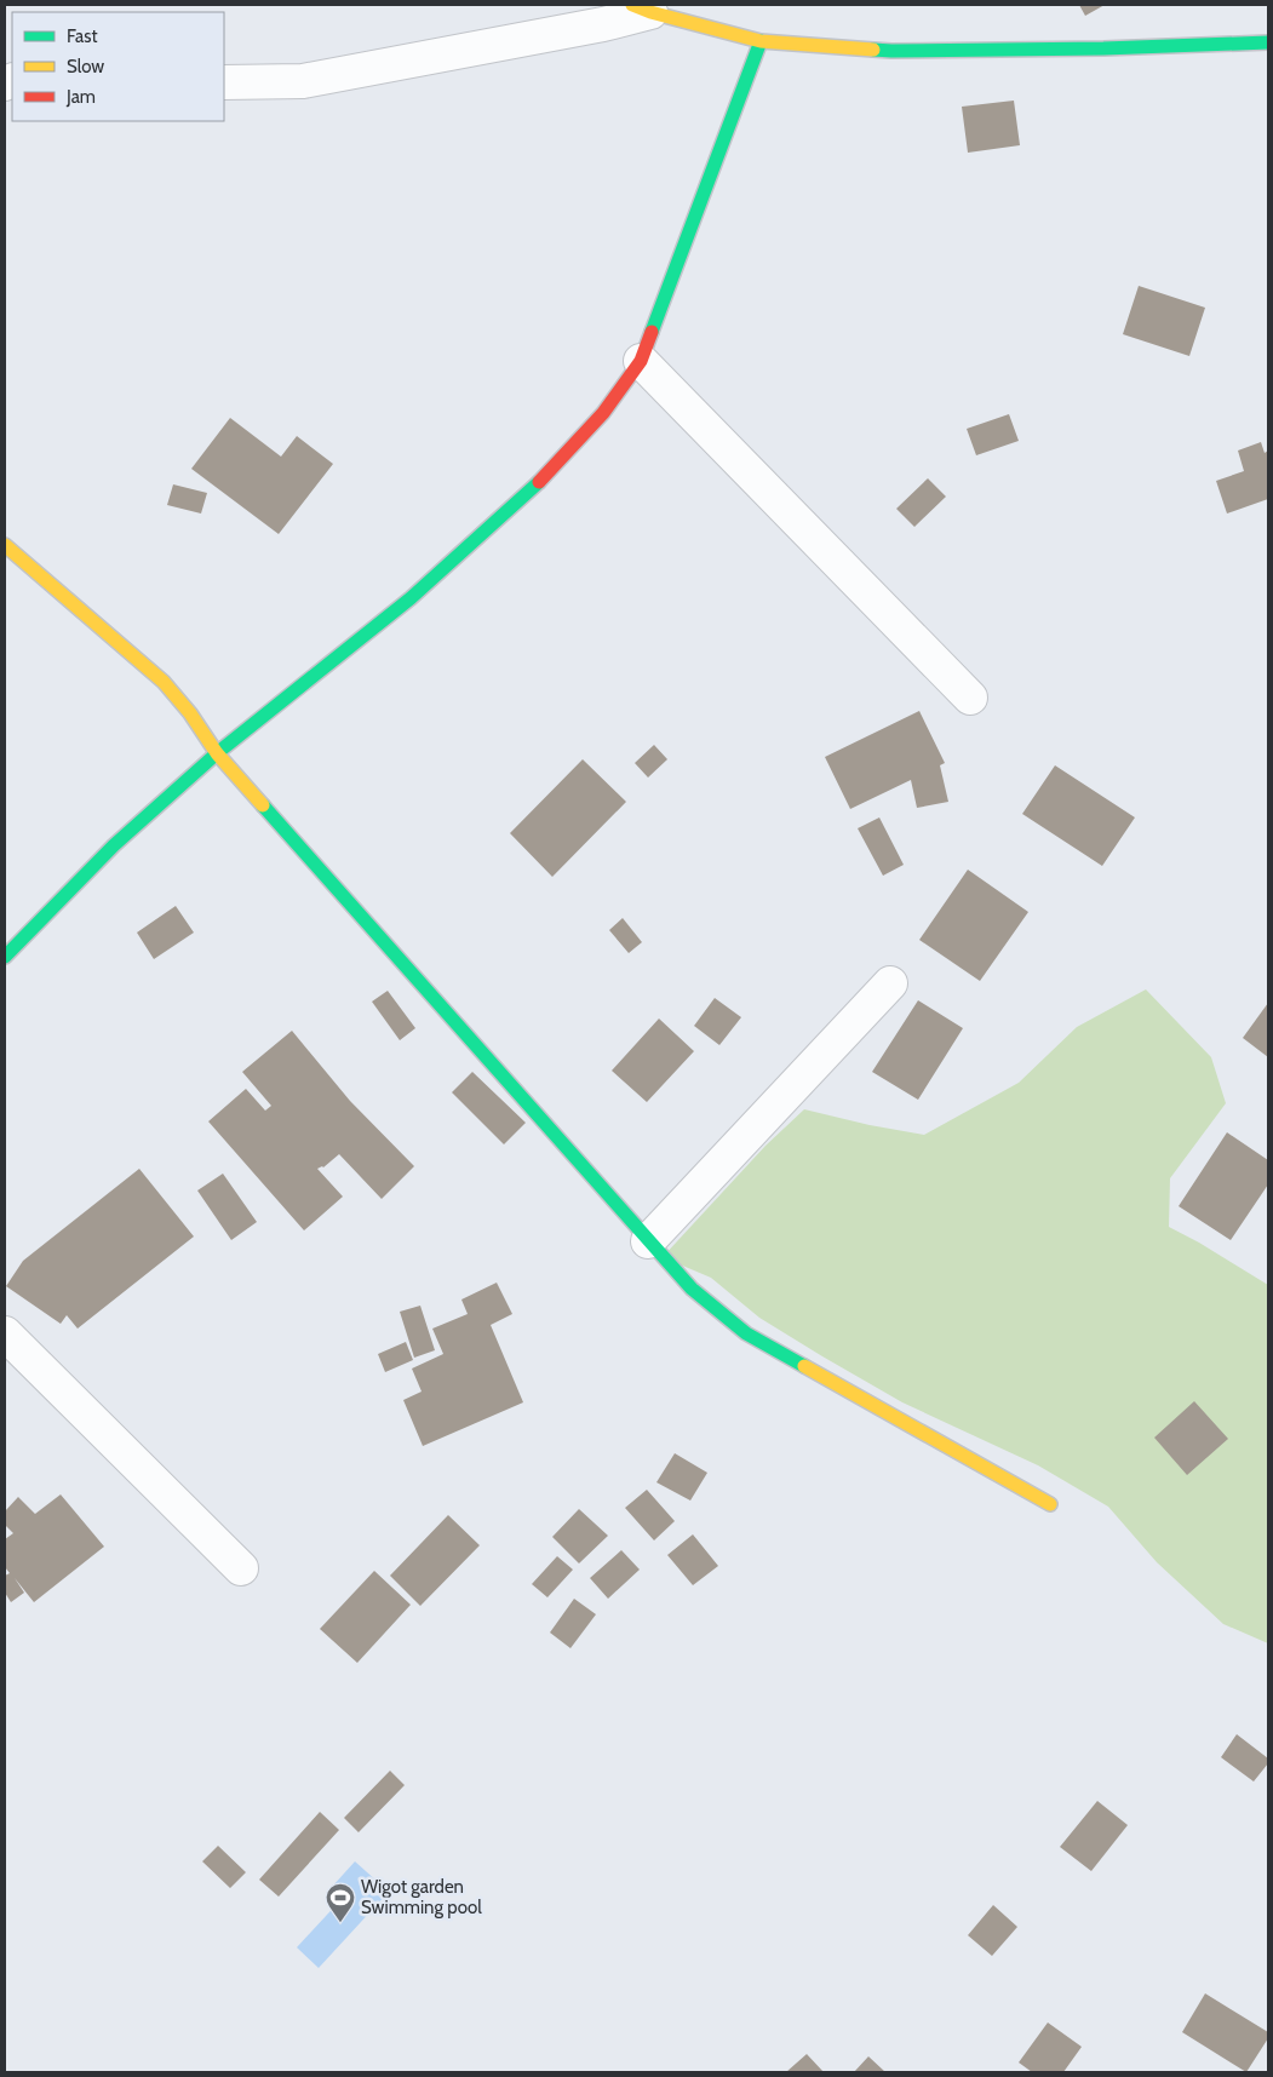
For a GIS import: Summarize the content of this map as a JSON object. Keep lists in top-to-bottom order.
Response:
{
  "places": {
    "sports": ["Wigot garden Swimming pool"]
  },
  "legend": ["Fast", "Slow", "Jam"]
}
